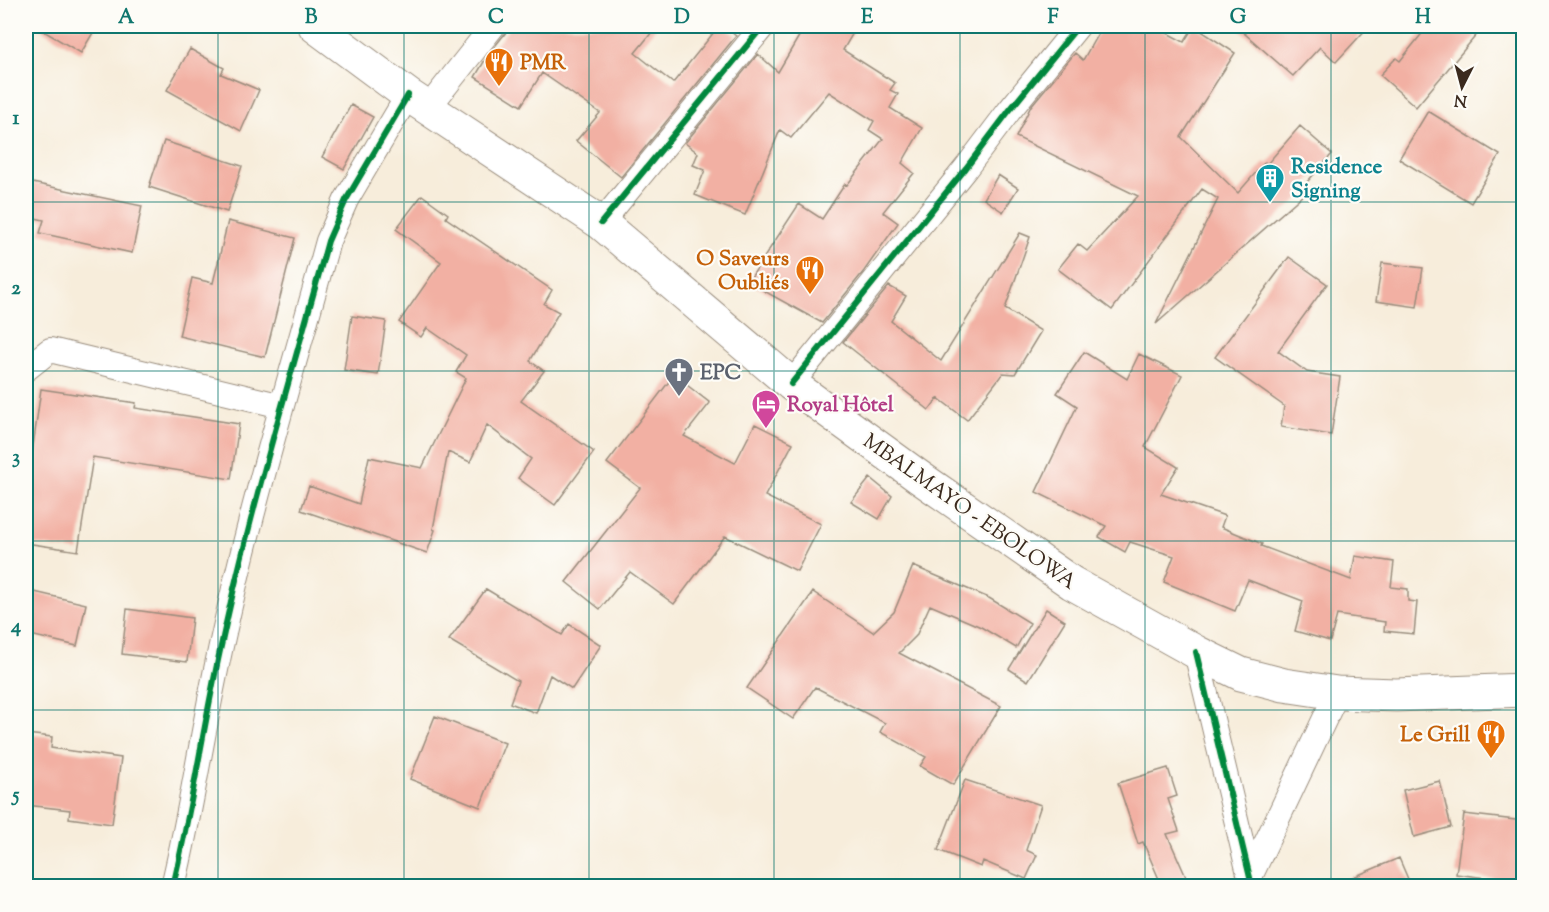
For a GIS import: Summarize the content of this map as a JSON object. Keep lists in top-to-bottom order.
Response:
{
  "streets": {
    "highway": ["MBALMAYO - EBOLOWA"]
  },
  "places": {
    "restaurant": ["PMR", "O Saveurs Oubliés", "Le Grill"],
    "building": ["Residence Signing"],
    "church": ["EPC"],
    "hotel": ["Royal Hôtel"]
  },
  "north": "bottom",
  "grid": {
    "columns": [
      "A",
      "B",
      "C",
      "D",
      "E",
      "F",
      "G",
      "H"
    ],
    "rows": [
      "1",
      "2",
      "3",
      "4",
      "5"
    ]
  }
}
